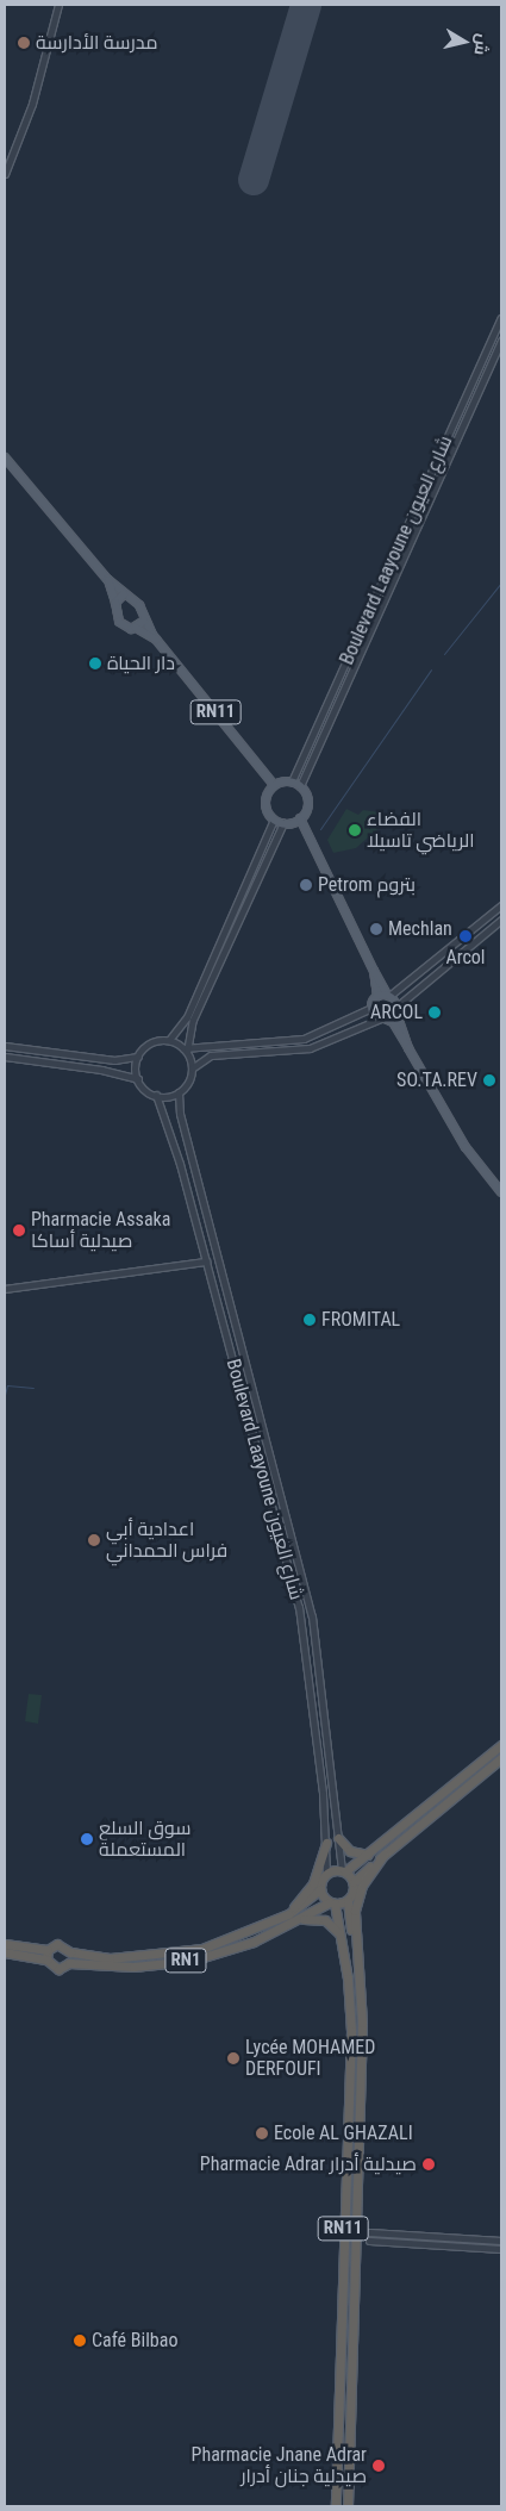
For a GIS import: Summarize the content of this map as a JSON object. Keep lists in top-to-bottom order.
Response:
{
  "streets": {
    "highway": ["RN11", "RN1"],
    "street": ["Boulevard Laayoune شارع العيون"]
  },
  "crossings": [
    ["Boulevard Laayoune شارع العيون", "RN11"],
    ["Boulevard Laayoune شارع العيون", "RN1"],
    ["RN11", "RN1"]
  ],
  "places": [
    "مدرسة الأدارسة",
    "دار الحياة",
    "الفضاء الرياضي تاسيلا",
    "Petrom بتروم",
    "Mechlan",
    "Arcol",
    "ARCOL",
    "SO.TA.REV",
    "Pharmacie Assaka صيدلية أساكا",
    "FROMITAL",
    "اعدادية أبي فراس الحمداني",
    "سوق السلع المستعملة",
    "Lycée MOHAMED DERFOUFI",
    "Ecole AL GHAZALI",
    "Pharmacie Adrar صيدلية أدرار",
    "Café Bilbao",
    "Pharmacie Jnane Adrar صيدلية جنان أدرار"
  ],
  "north": "right"
}
